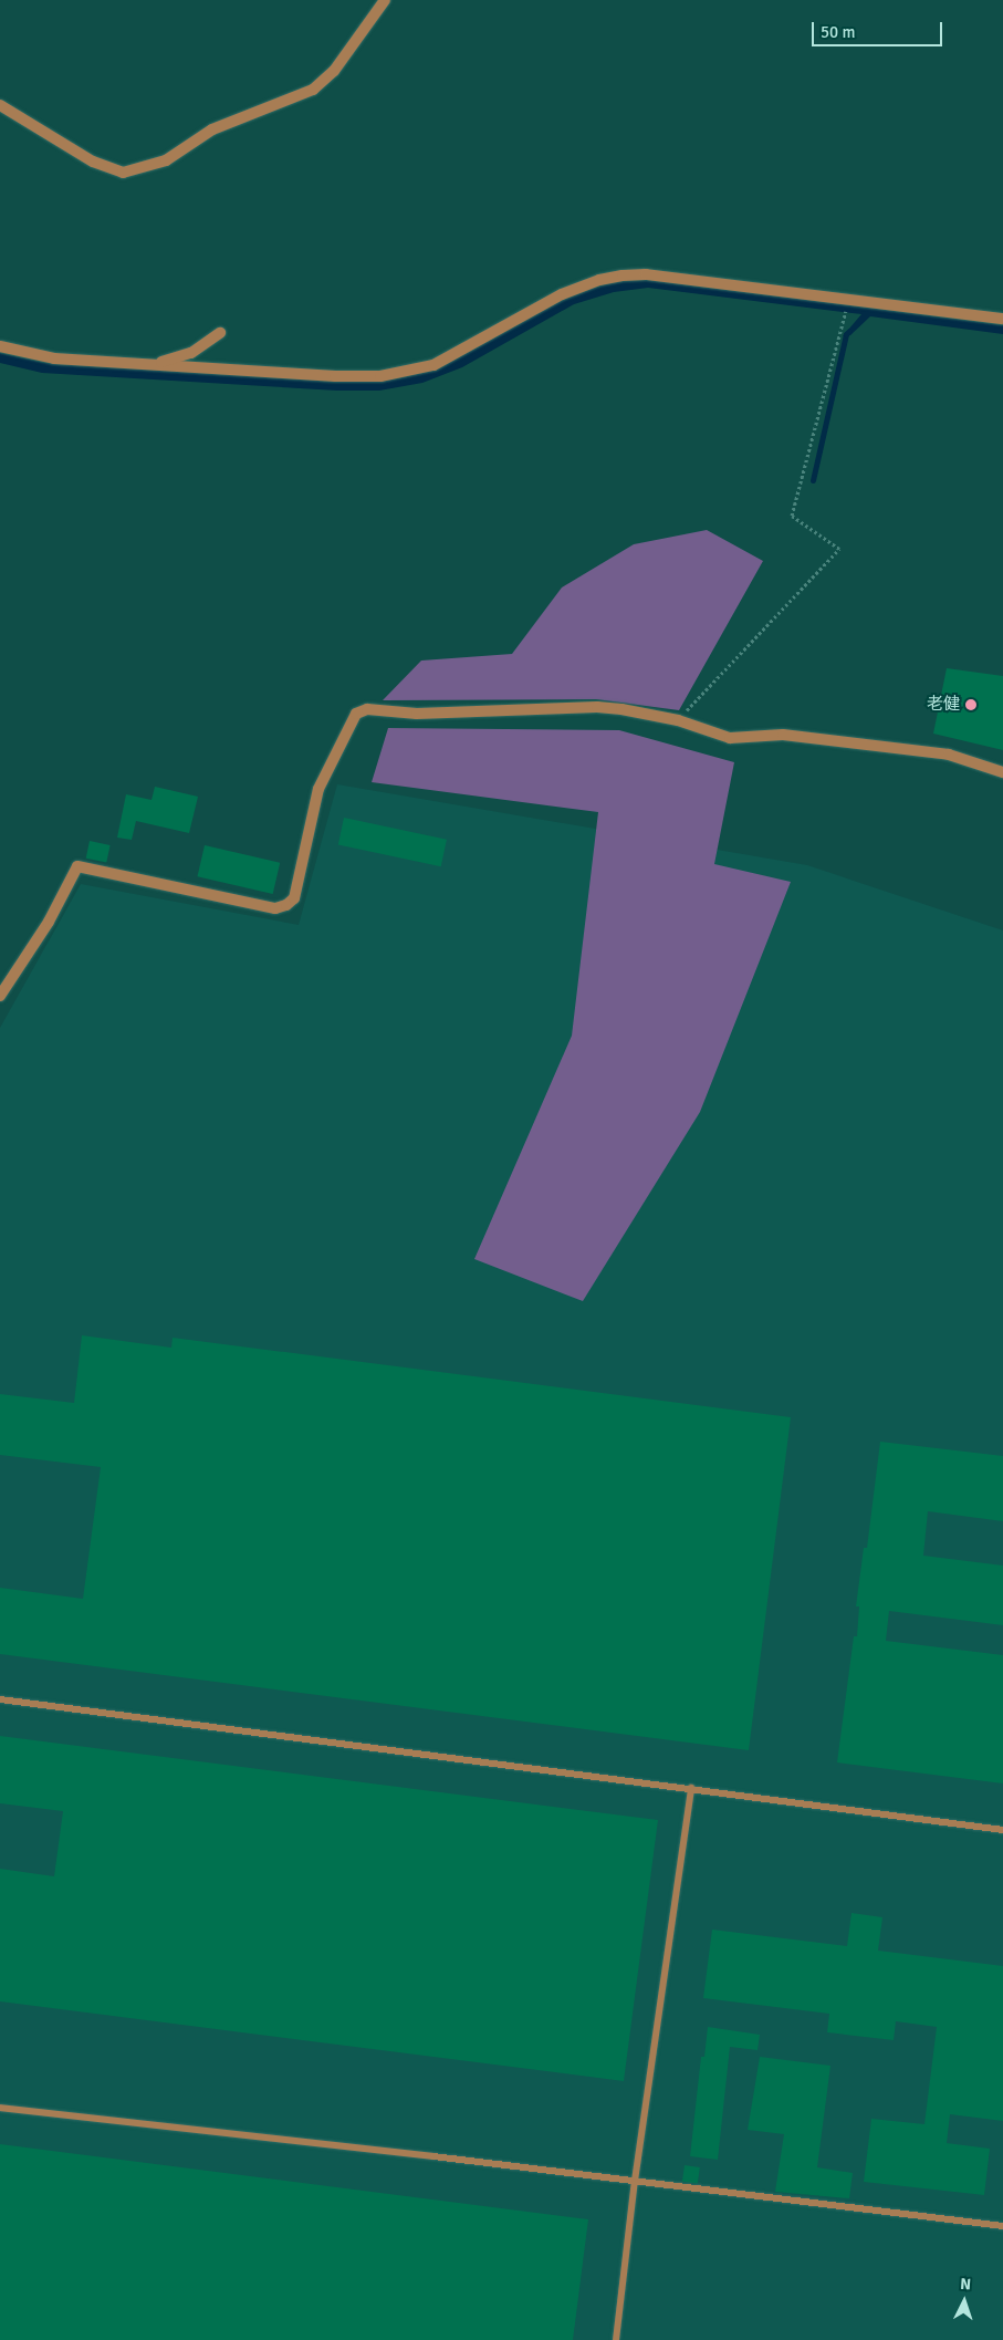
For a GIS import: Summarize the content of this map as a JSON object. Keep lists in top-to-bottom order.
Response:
{
  "places": ["老健"],
  "scale_bar": "50 m",
  "north": "top"
}
